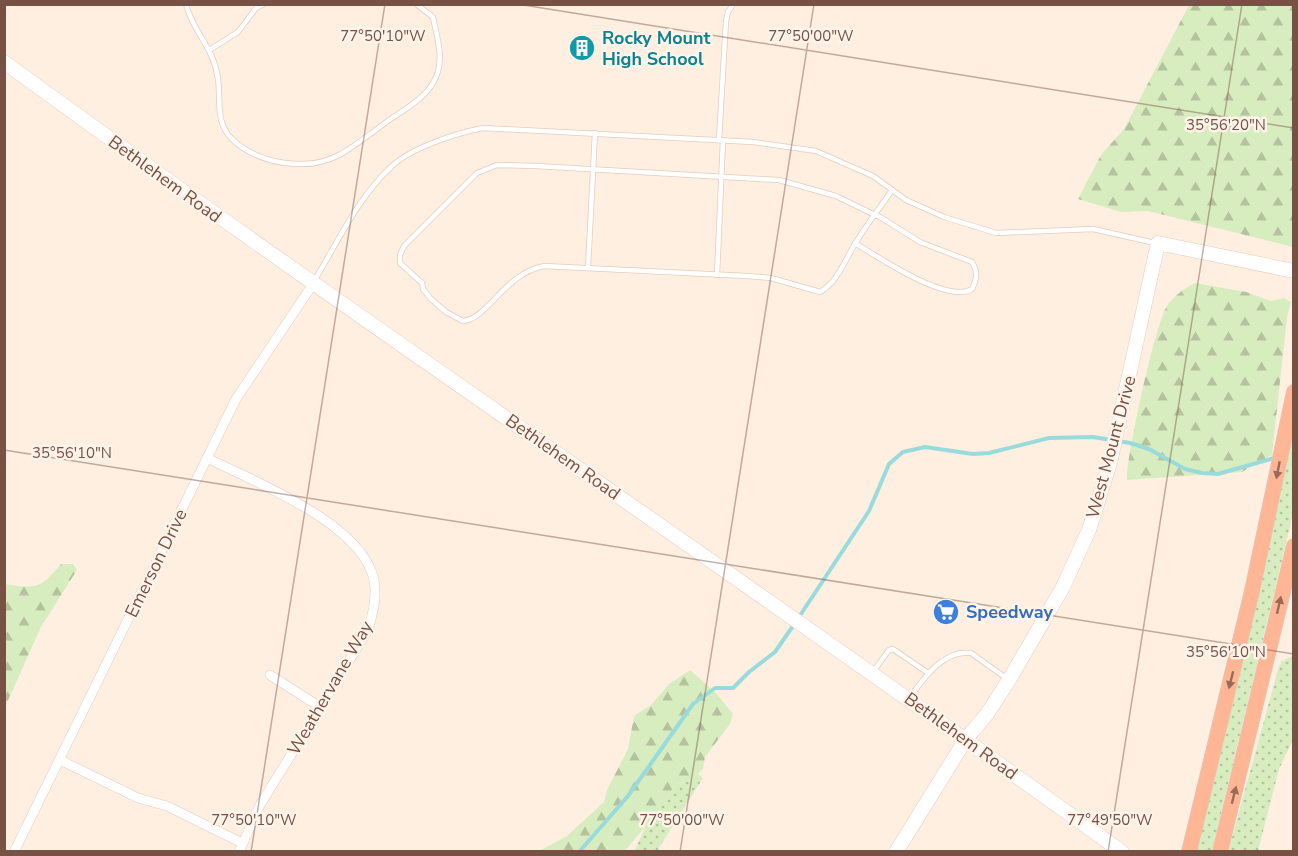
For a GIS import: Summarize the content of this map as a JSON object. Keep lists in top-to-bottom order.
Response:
{
  "streets": {
    "main road": ["Bethlehem Road", "West Mount Drive"],
    "street": ["Emerson Drive", "Weathervane Way"]
  },
  "crossings": [
    ["Bethlehem Road", "West Mount Drive"],
    ["Bethlehem Road", "Emerson Drive"],
    ["Emerson Drive", "Weathervane Way"]
  ],
  "places": {
    "building": ["Rocky Mount High School"],
    "supermarket": ["Speedway"]
  },
  "coordinates": [
    "77°50'10\"W",
    "77°50'00\"W",
    "35°56'20\"N",
    "35°56'10\"N",
    "77°49'50\"W"
  ]
}
